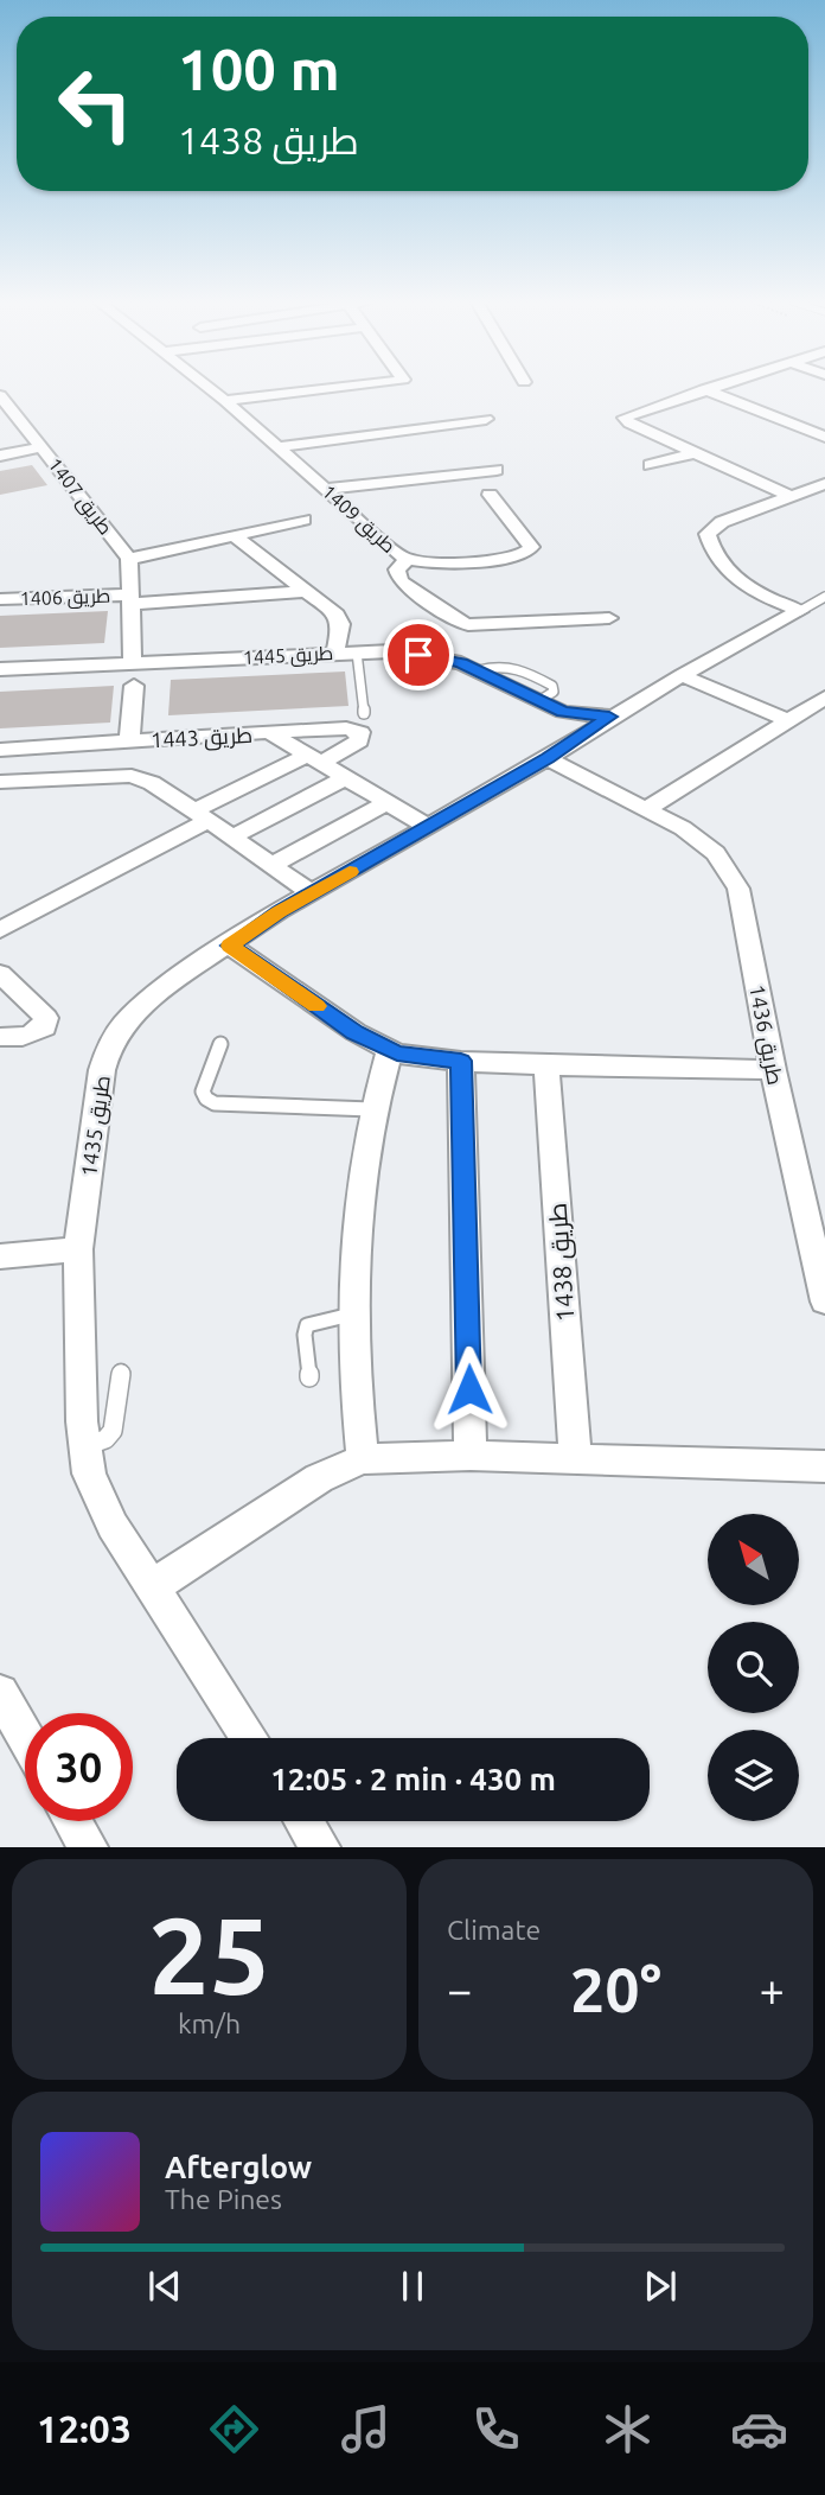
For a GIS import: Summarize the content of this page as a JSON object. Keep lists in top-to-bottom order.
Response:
{
  "streets": {
    "street": [
      "طريق 1407",
      "طريق 1409",
      "طريق 1406",
      "طريق 1445",
      "طريق 1443",
      "طريق 1436",
      "طريق 1435",
      "طريق 1438"
    ]
  },
  "crossings": [
    ["طريق 1445", "طريق 1435"],
    ["طريق 1443", "طريق 1435"],
    ["طريق 1436", "طريق 1435"]
  ],
  "north": "top left",
  "page": {
    "turn": ["100 m", "طريق 1438"],
    "limit": "30",
    "trip": "12:05 · 2 min · 430 m",
    "tile": [
      ["25", "km/h"],
      "Climate"
    ],
    "heat": ["−", "20°", "+"],
    "song": ["Afterglow", "The Pines"],
    "tabs": "12:03"
  }
}
